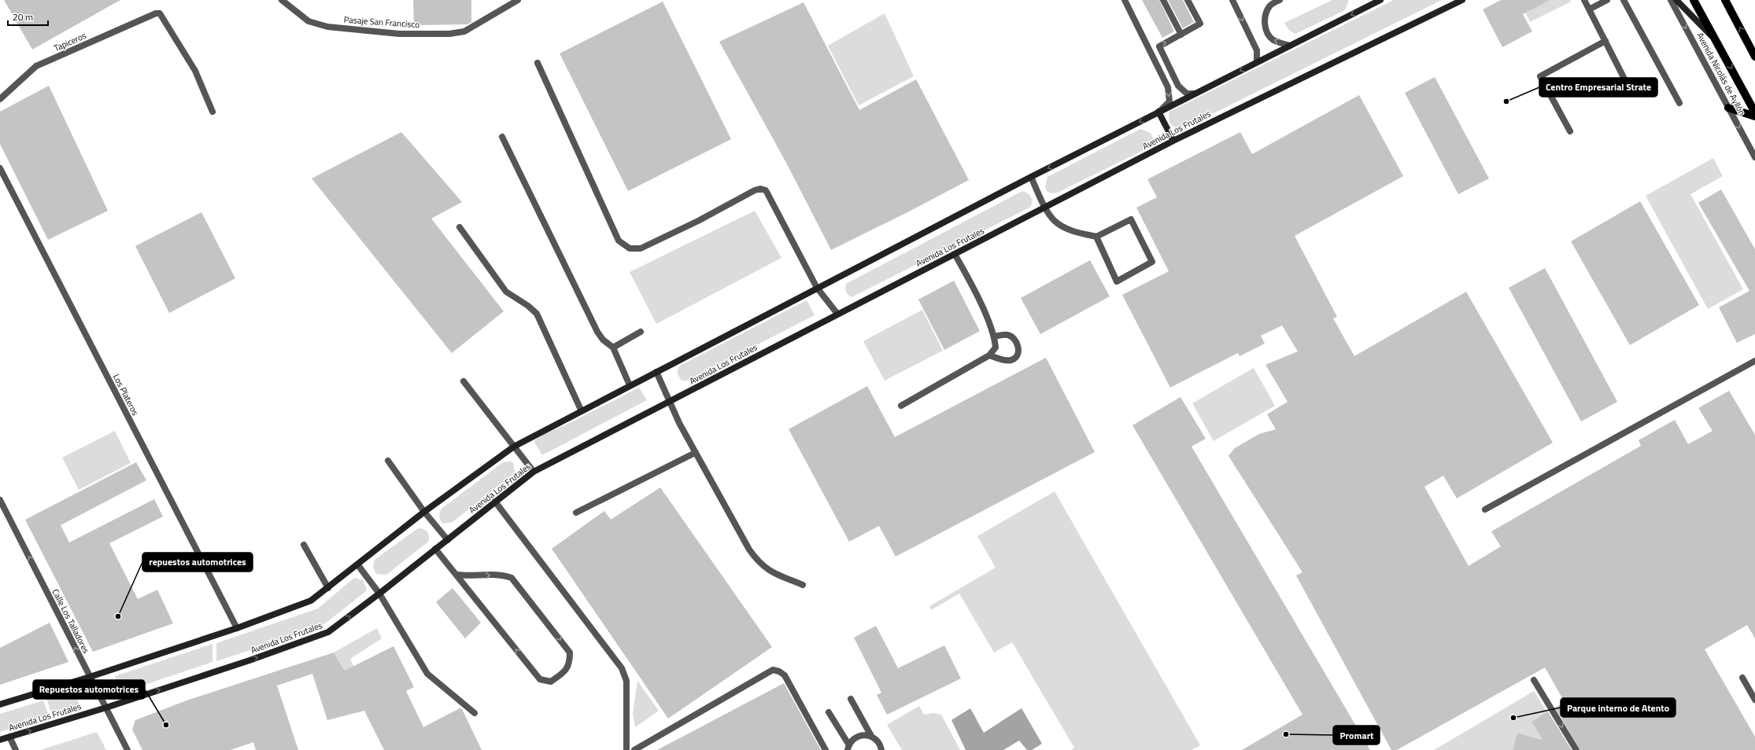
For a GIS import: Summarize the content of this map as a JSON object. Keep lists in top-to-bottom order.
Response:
{
  "streets": {
    "main road": ["Avenida Nicolás de Ayllón", "Avenida Los Frutales"],
    "street": [
      "Pasaje San Francisco",
      "Tapiceros",
      "Los Plateros",
      "Calle Los Talladores"
    ]
  },
  "crossings": [
    ["Avenida Los Frutales", "Calle Los Talladores"]
  ],
  "one_way": ["Calle Los Talladores"],
  "places": [
    "Centro Empresarial Strate",
    "repuestos automotrices",
    "Parque interno de Atento",
    "Repuestos automotrices",
    "Promart"
  ],
  "scale_bar": "20 m"
}
